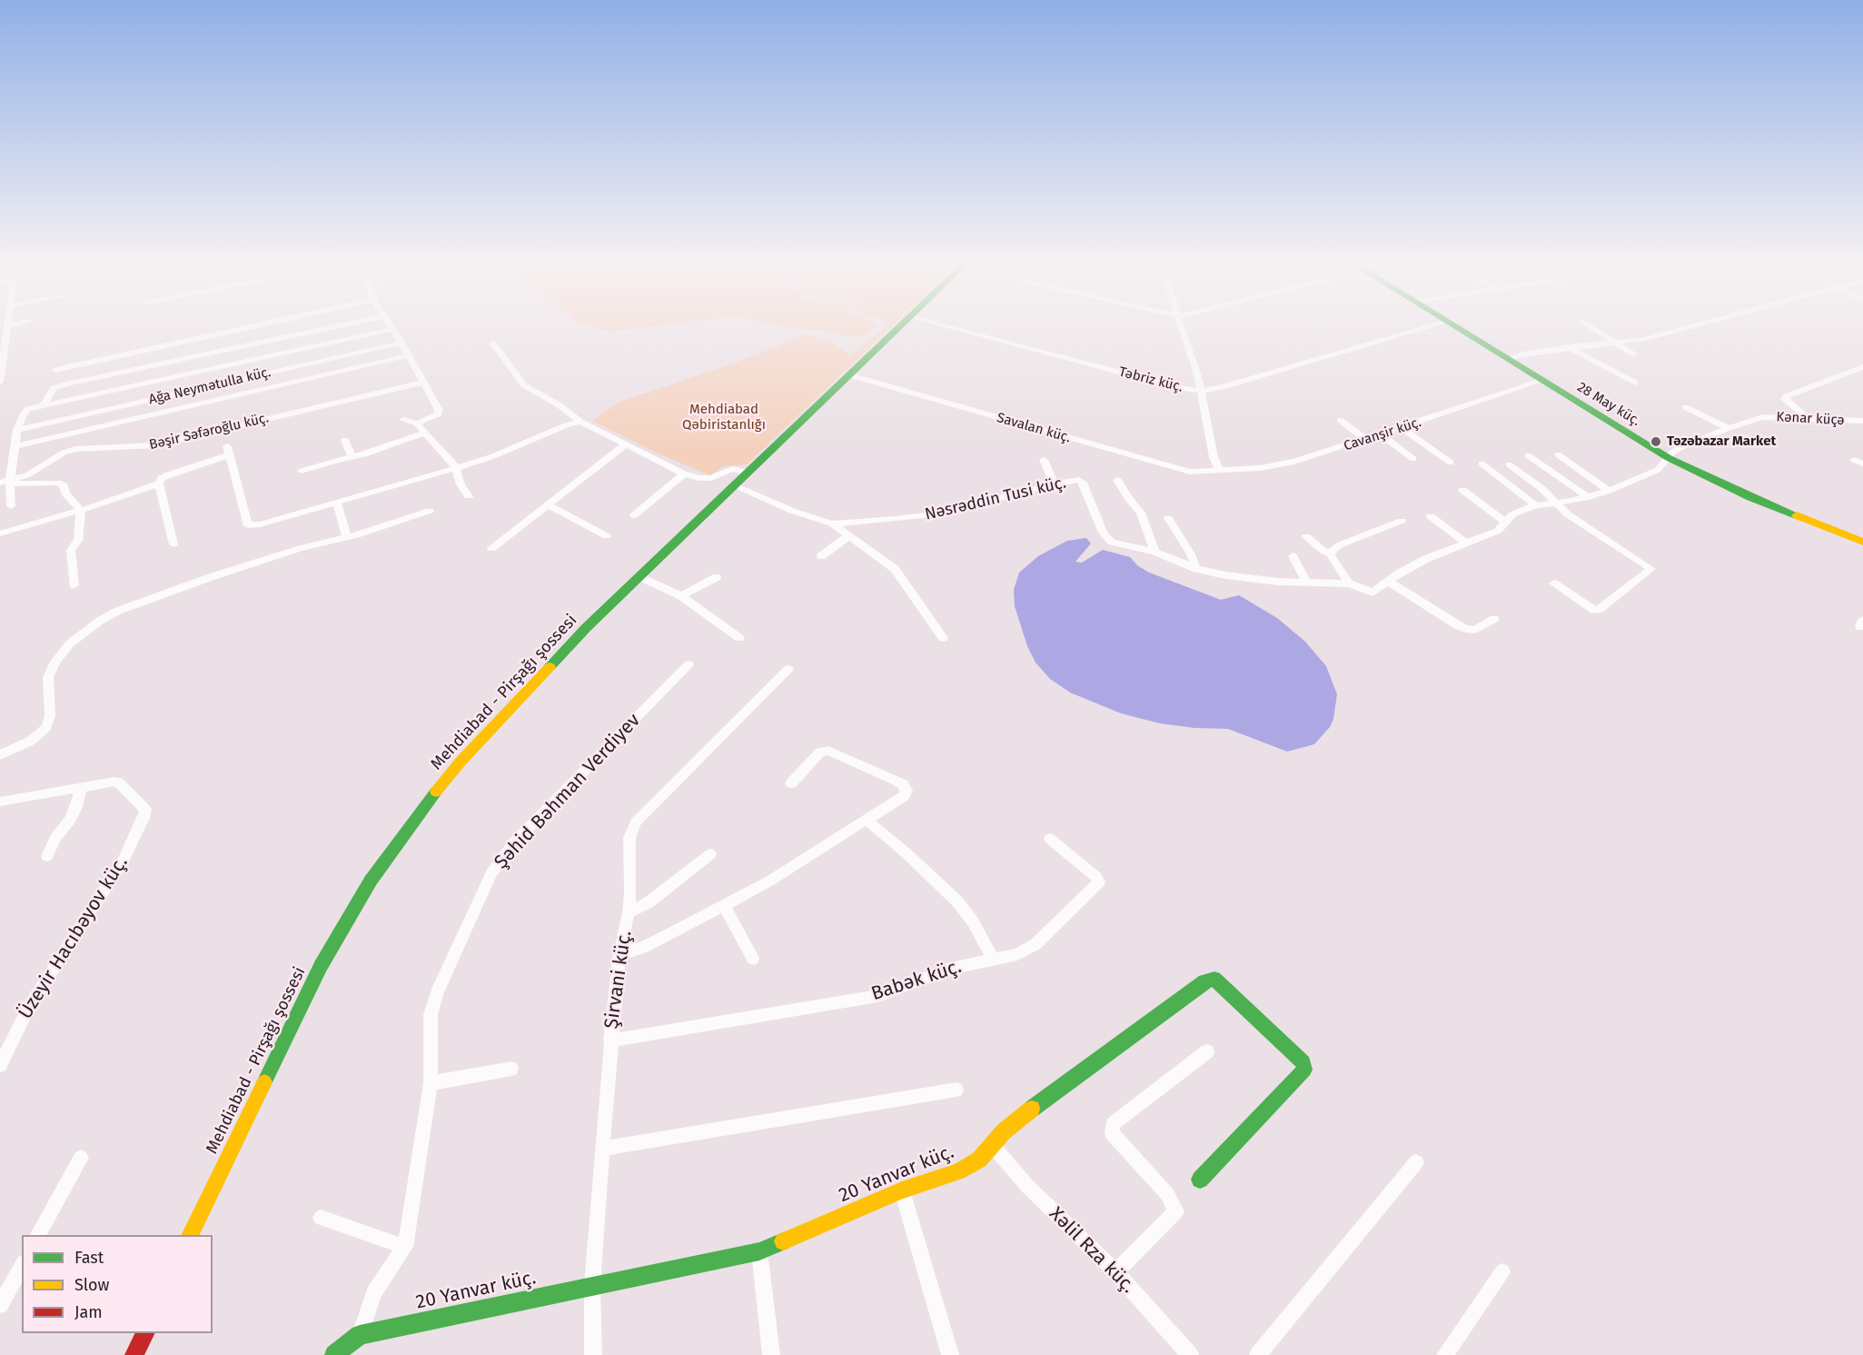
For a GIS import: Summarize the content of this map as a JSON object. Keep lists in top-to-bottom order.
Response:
{
  "streets": {
    "street": [
      "Təbriz küç.",
      "Ağa Neymətulla küç.",
      "28 May küç.",
      "Kənar küçə",
      "Savalan küç.",
      "Bəşir Səfəroğlu küç.",
      "Cavanşir küç.",
      "Nəsrəddin Tusi küç.",
      "Mehdiabad - Pirşağı şossesi",
      "Şəhid Bəhman Verdiyev",
      "Üzeyir Hacıbəyov küç.",
      "Şirvani küç.",
      "Babək küç.",
      "20 Yanvar küç.",
      "Xəlil Rza küç."
    ]
  },
  "crossings": [
    ["28 May küç.", "Kənar küçə"],
    ["28 May küç.", "Cavanşir küç."],
    ["Kənar küçə", "Nəsrəddin Tusi küç."],
    ["Savalan küç.", "Cavanşir küç."],
    ["Savalan küç.", "Mehdiabad - Pirşağı şossesi"],
    ["Nəsrəddin Tusi küç.", "Mehdiabad - Pirşağı şossesi"],
    ["Şəhid Bəhman Verdiyev", "20 Yanvar küç."],
    ["Şirvani küç.", "Babək küç."],
    ["Şirvani küç.", "20 Yanvar küç."],
    ["20 Yanvar küç.", "Xəlil Rza küç."]
  ],
  "parks": ["Mehdiabad Qəbiristanlığı"],
  "places": ["Təzəbazar Market"],
  "legend": ["Fast", "Slow", "Jam"]
}
